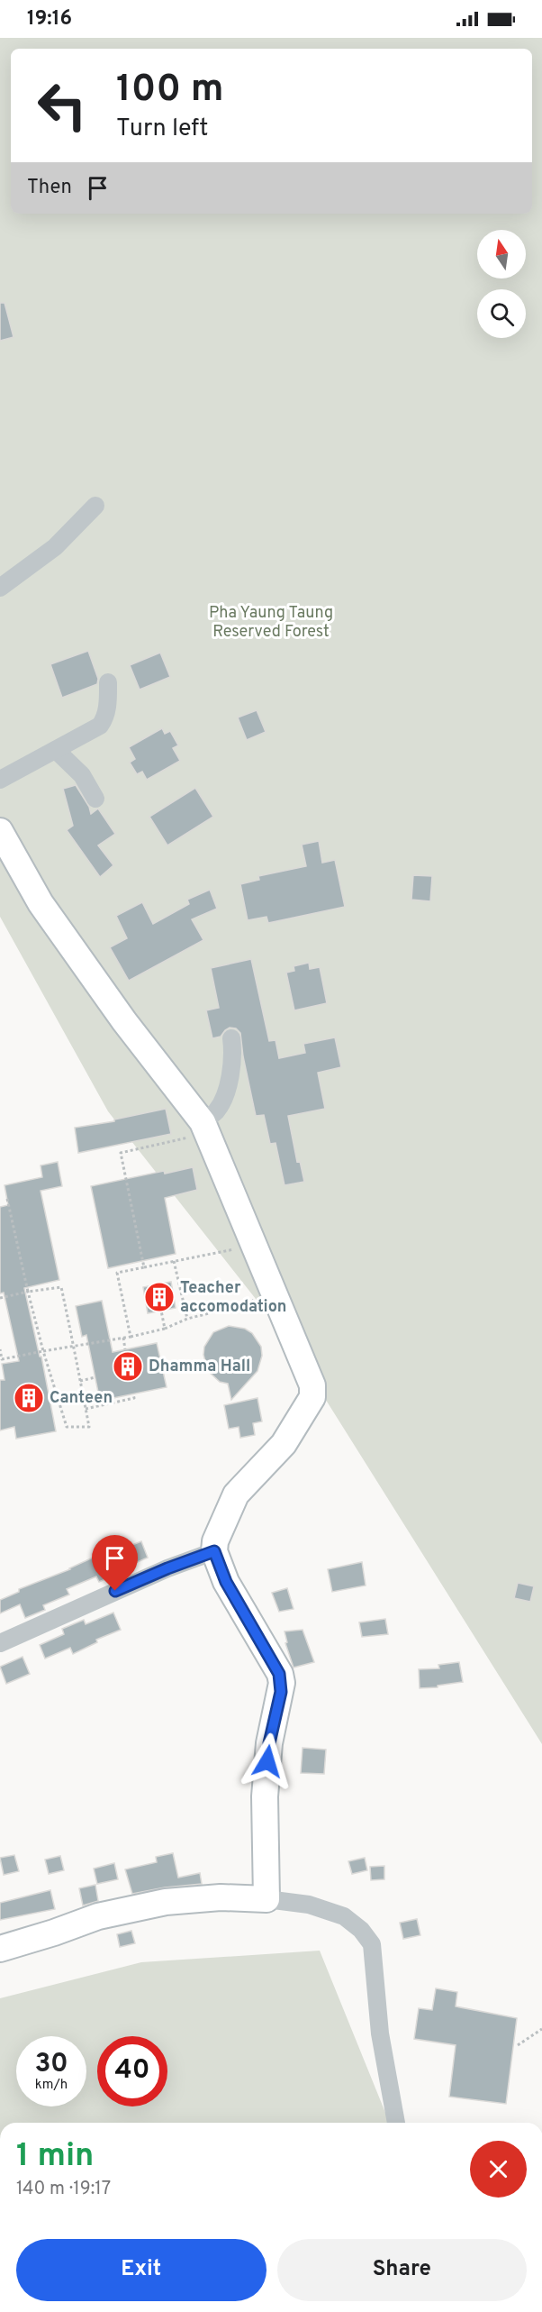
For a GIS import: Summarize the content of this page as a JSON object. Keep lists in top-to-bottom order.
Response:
{
  "parks": ["Pha Yaung Taung Reserved Forest"],
  "places": {
    "building": ["Teacher accomodation", "Dhamma Hall", "Canteen"]
  },
  "north": "top",
  "page": {
    "status": "19:16",
    "turn": ["100 m", "Turn left"],
    "then": "Then",
    "speed": "30 km/h",
    "limit": "40",
    "heading": ["1 min", "140 m · 19:17"],
    "buttons": ["Exit", "Share"]
  }
}
